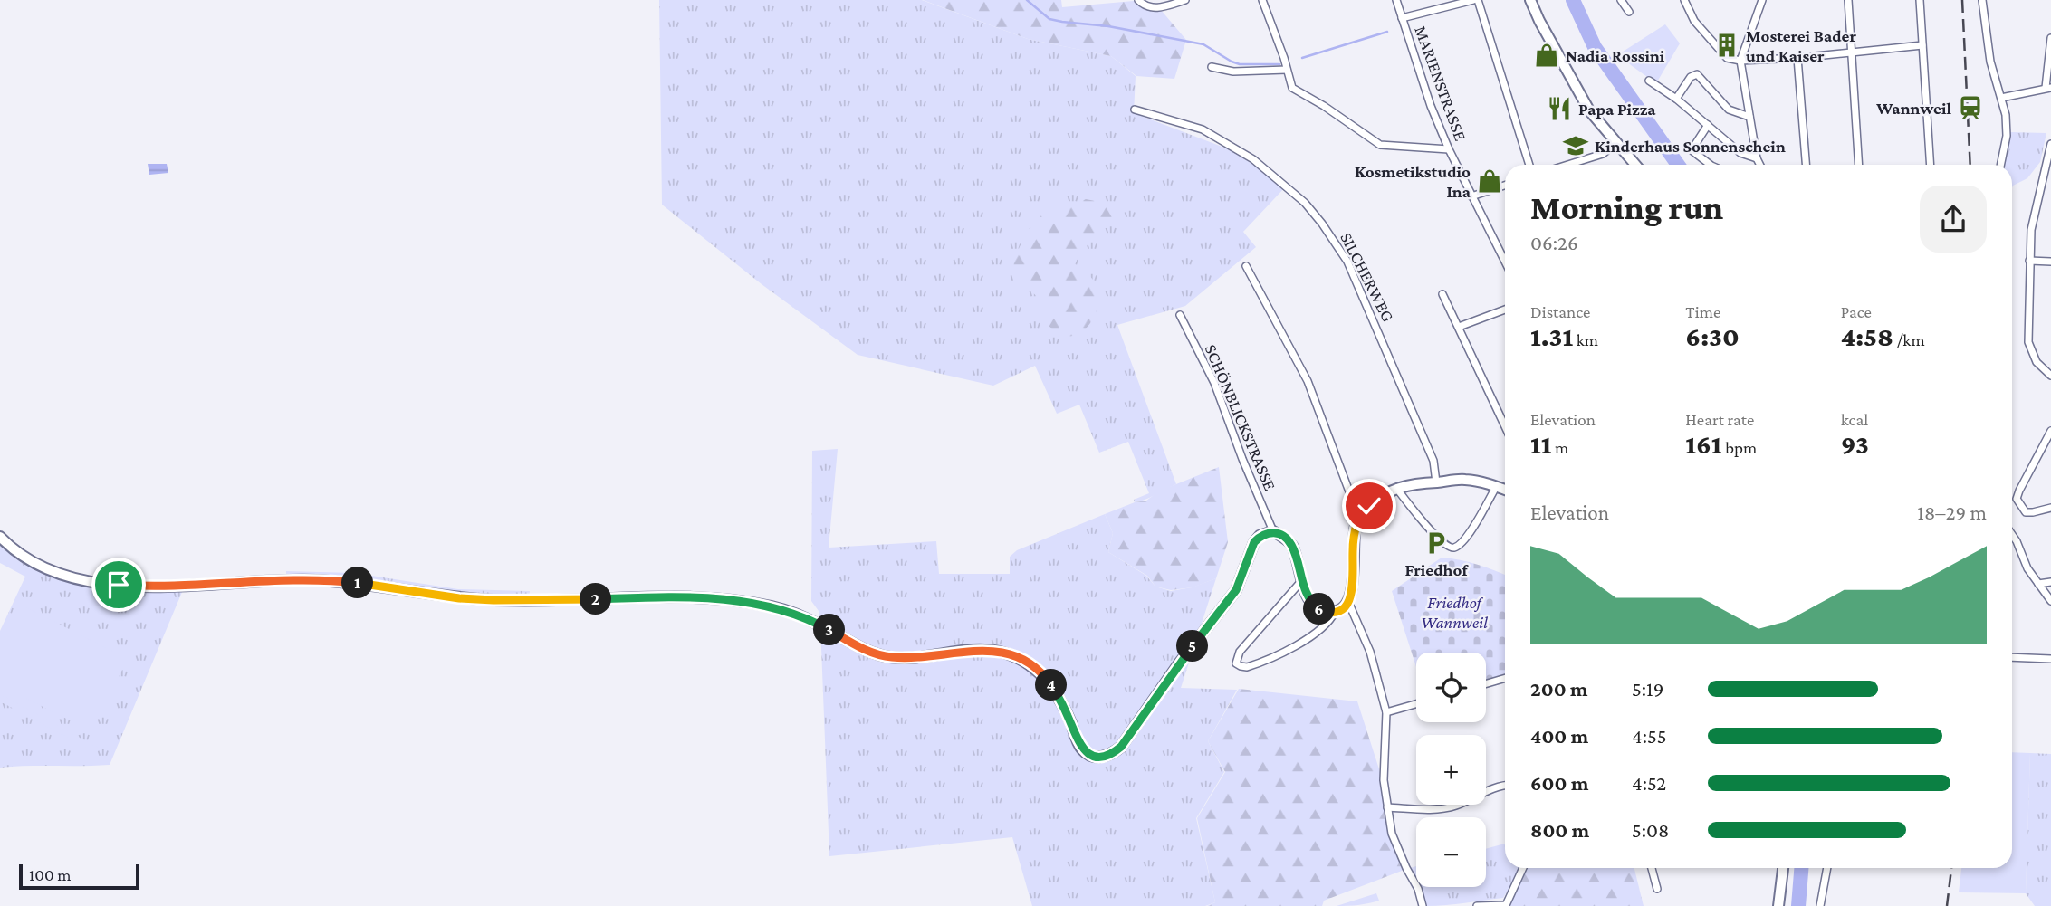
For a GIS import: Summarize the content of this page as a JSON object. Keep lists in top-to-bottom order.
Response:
{
  "streets": {
    "street": ["MARIENSTRASSE", "SILCHERWEG", "SCHÖNBLICKSTRASSE"]
  },
  "parks": ["Friedhof Wannweil"],
  "places": {
    "building": ["Mosterei Bader und Kaiser"],
    "shop": ["Nadia Rossini", "Kosmetikstudio Ina"],
    "station": ["Wannweil"],
    "restaurant": ["Papa Pizza"],
    "school or university": ["Kinderhaus Sonnenschein"],
    "parking": ["Friedhof"]
  },
  "scale_bar": "100 m",
  "page": {
    "heading": ["Morning run", "06:26"],
    "stats": [
      ["Distance", "1.31 km"],
      ["Time", "6:30"],
      ["Pace", "4:58 /km"],
      ["Elevation", "11 m"],
      ["Heart rate", "161 bpm"],
      ["kcal", "93"]
    ],
    "chart": ["Elevation", "18–29 m"],
    "pins": [
      "1",
      "2",
      "6",
      "3",
      "5",
      "4"
    ],
    "map_buttons": ["+", "−"],
    "list": [
      {
        "name": "200 m",
        "note": "5:19"
      },
      {
        "name": "400 m",
        "note": "4:55"
      },
      {
        "name": "600 m",
        "note": "4:52"
      },
      {
        "name": "800 m",
        "note": "5:08"
      }
    ],
    "scale": "100 m"
  }
}
